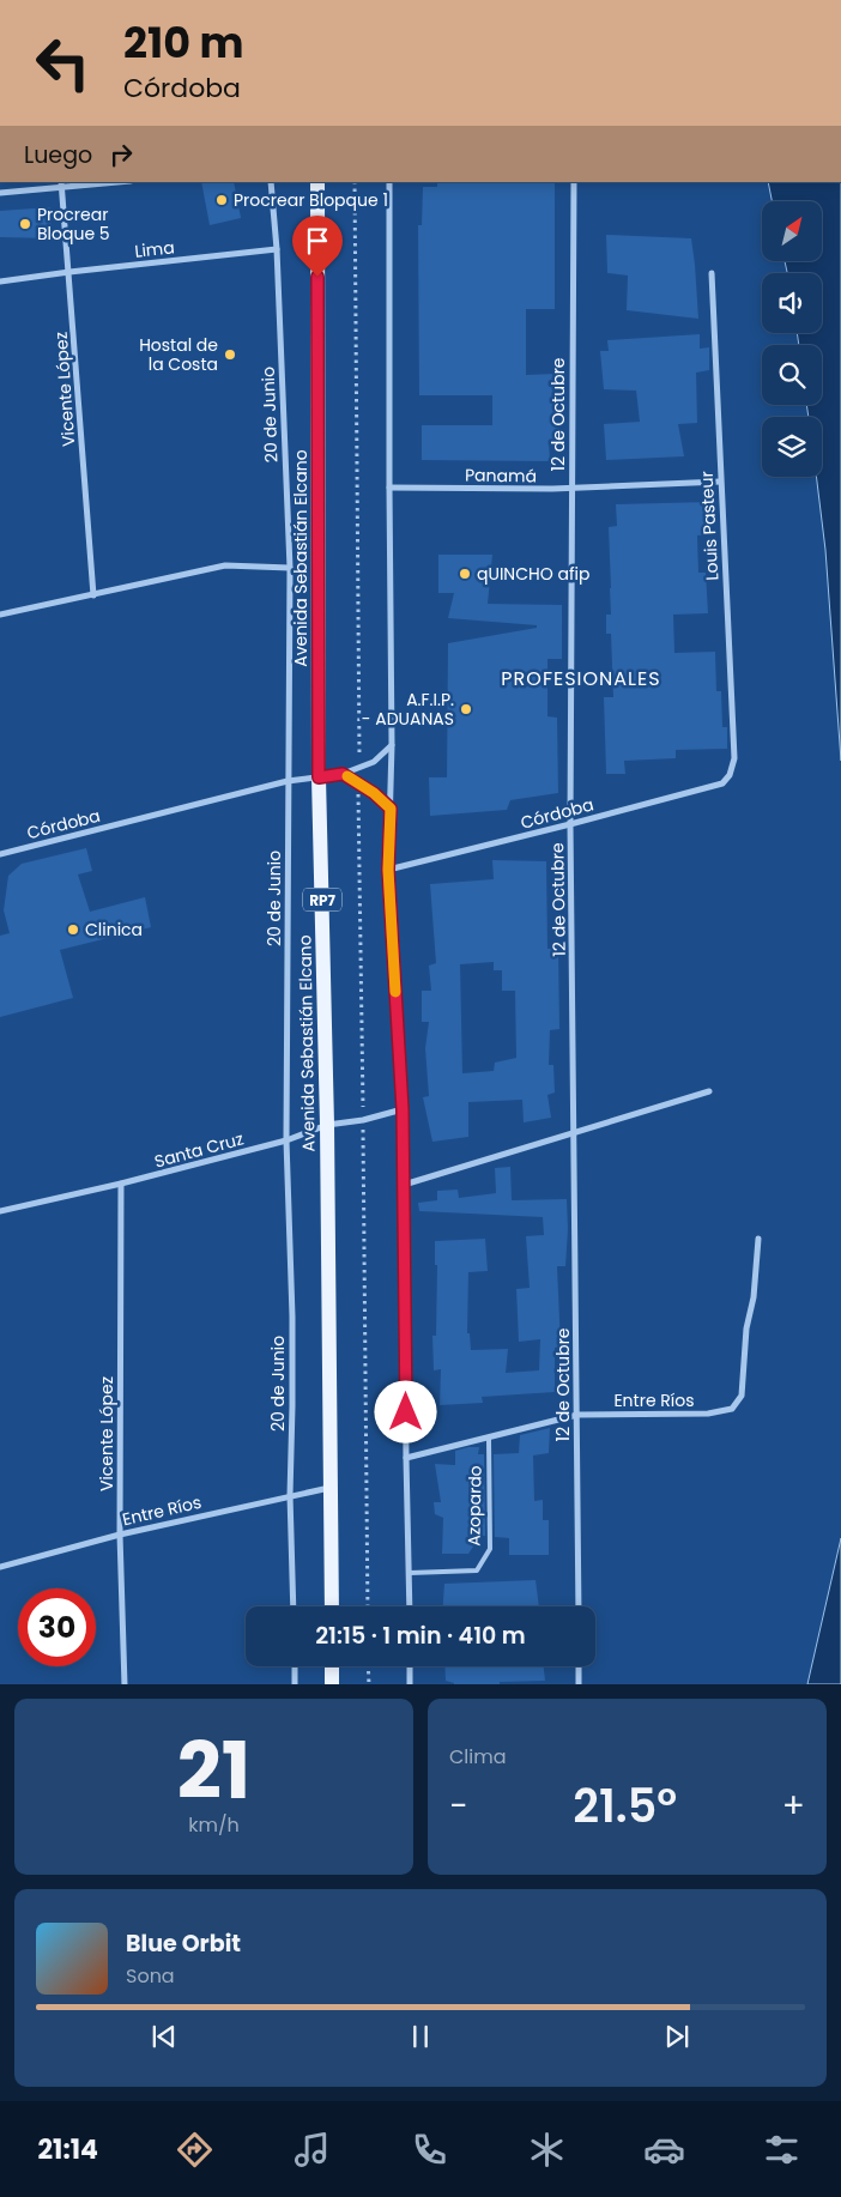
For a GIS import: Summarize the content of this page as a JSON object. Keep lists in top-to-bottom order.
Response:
{
  "streets": {
    "main road": ["Avenida Sebastián Elcano", "RP7"],
    "street": [
      "Lima",
      "Vicente López",
      "20 de Junio",
      "12 de Octubre",
      "Panamá",
      "Louis Pasteur",
      "Córdoba",
      "Santa Cruz",
      "Entre Ríos"
    ],
    "lane": ["Azopardo"]
  },
  "crossings": [
    ["Lima", "Vicente López"],
    ["Lima", "20 de Junio"],
    ["Vicente López", "Santa Cruz"],
    ["Vicente López", "Entre Ríos"],
    ["20 de Junio", "Córdoba"],
    ["20 de Junio", "Santa Cruz"],
    ["20 de Junio", "Entre Ríos"],
    ["12 de Octubre", "Panamá"],
    ["12 de Octubre", "Córdoba"],
    ["12 de Octubre", "Entre Ríos"],
    ["Panamá", "Louis Pasteur"],
    ["Louis Pasteur", "Córdoba"],
    ["Avenida Sebastián Elcano", "Córdoba"],
    ["Avenida Sebastián Elcano", "Santa Cruz"],
    ["Avenida Sebastián Elcano", "Entre Ríos"],
    ["Entre Ríos", "Azopardo"]
  ],
  "districts": ["PROFESIONALES"],
  "places": [
    "Procrear Blopque 1",
    "Procrear Bloque 5",
    "Hostal de la Costa",
    "qUINCHO afip",
    "A.F.I.P. - ADUANAS",
    "Clinica"
  ],
  "north": "top right",
  "page": {
    "turn": ["210 m", "Córdoba"],
    "then": "Luego",
    "limit": "30",
    "trip": "21:15 · 1 min · 410 m",
    "tile": [
      ["21", "km/h"],
      "Clima"
    ],
    "heat": ["−", "21.5°", "+"],
    "song": ["Blue Orbit", "Sona"],
    "tabs": "21:14"
  }
}
